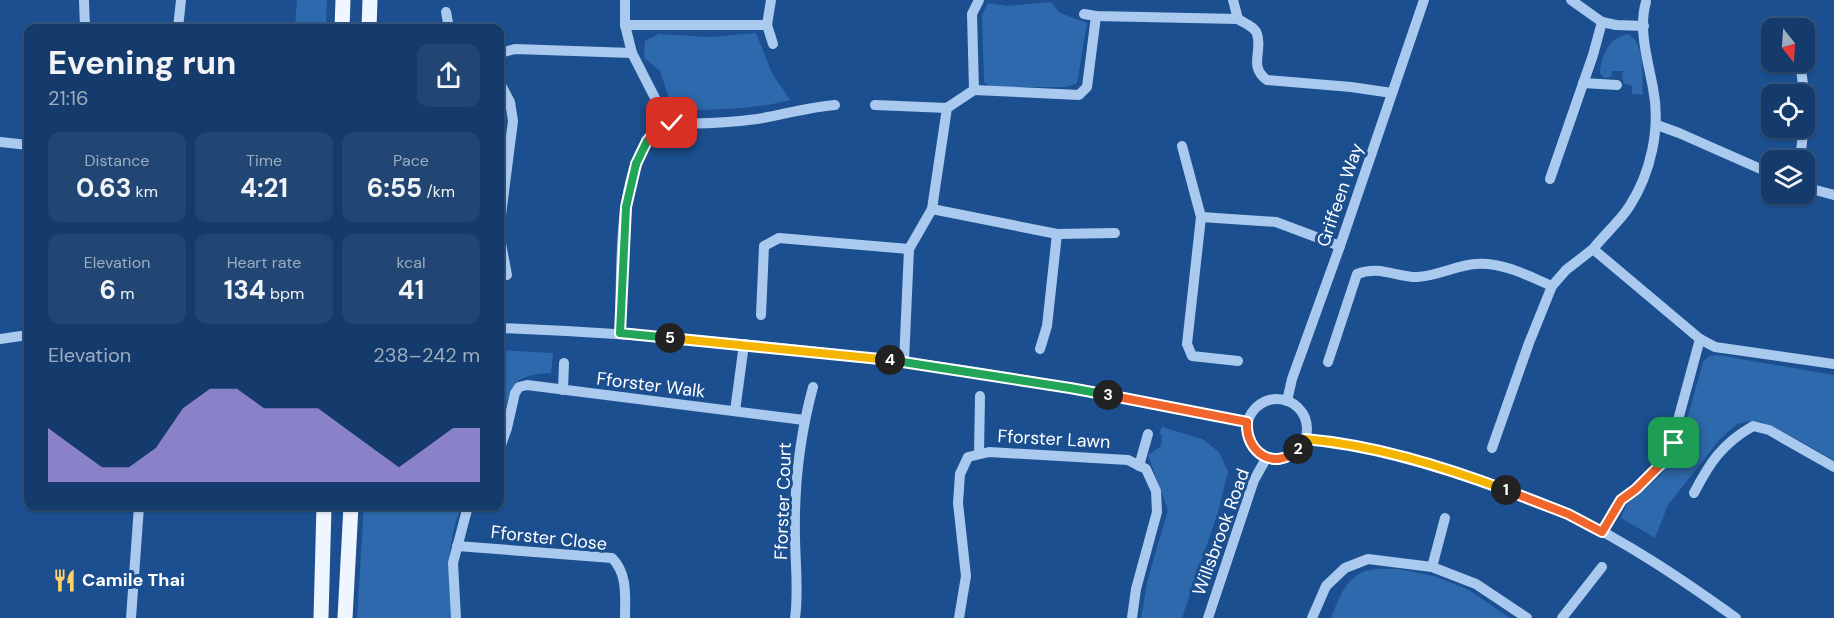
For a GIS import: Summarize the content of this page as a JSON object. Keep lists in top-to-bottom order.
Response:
{
  "streets": {
    "street": [
      "Griffeen Way",
      "Fforster Walk",
      "Fforster Lawn",
      "Fforster Court",
      "Willsbrook Road",
      "Fforster Close"
    ]
  },
  "crossings": [
    ["Griffeen Way", "Willsbrook Road"],
    ["Fforster Walk", "Fforster Court"]
  ],
  "places": {
    "restaurant": ["Camile Thai"]
  },
  "north": "bottom",
  "page": {
    "heading": ["Evening run", "21:16"],
    "stats": [
      ["Distance", "0.63 km"],
      ["Time", "4:21"],
      ["Pace", "6:55 /km"],
      ["Elevation", "6 m"],
      ["Heart rate", "134 bpm"],
      ["kcal", "41"]
    ],
    "pins": [
      "5",
      "4",
      "3",
      "2",
      "1"
    ],
    "chart": ["Elevation", "238–242 m"]
  }
}
